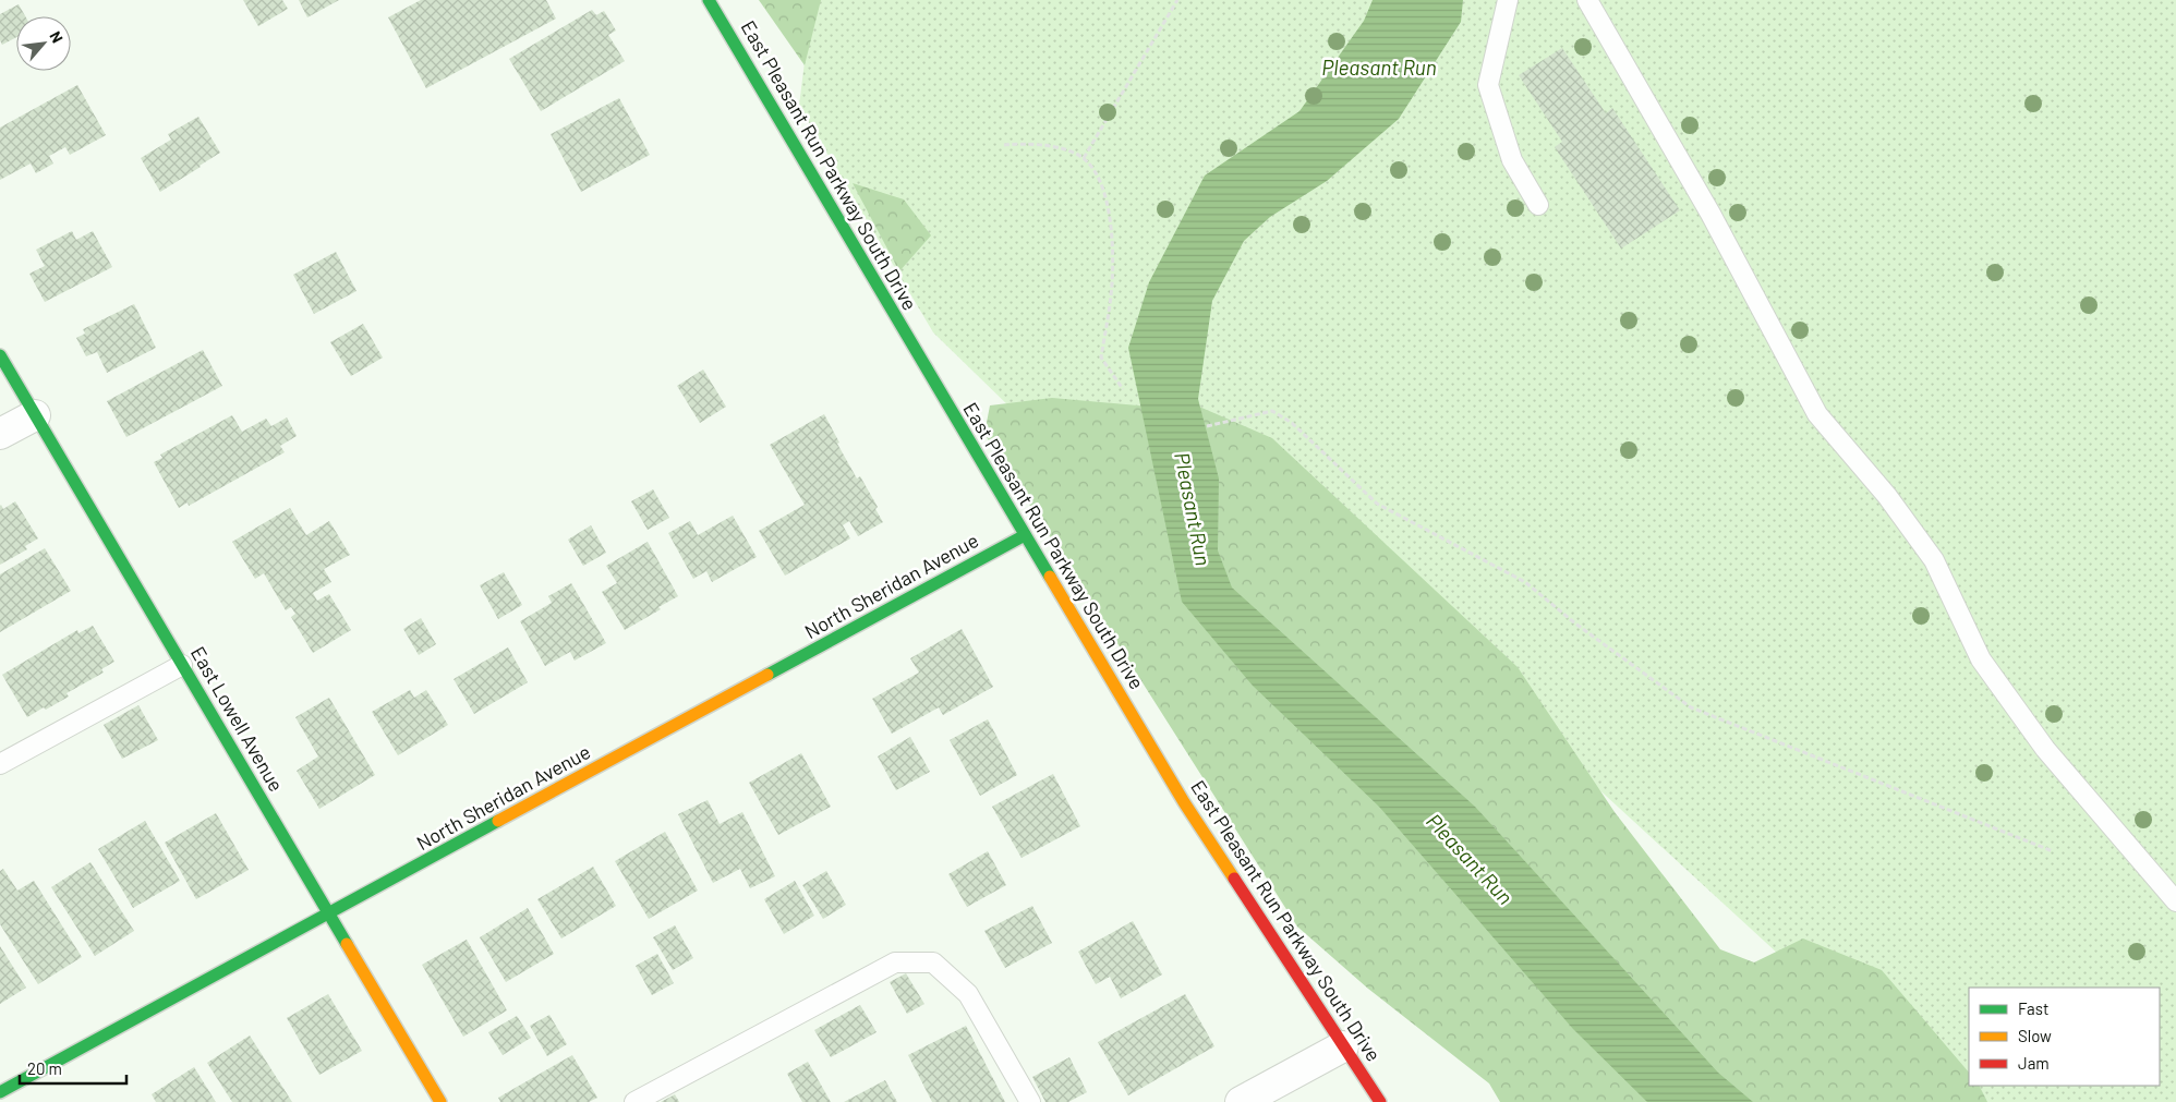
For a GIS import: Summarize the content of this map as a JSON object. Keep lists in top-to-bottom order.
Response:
{
  "streets": {
    "street": ["East Pleasant Run Parkway South Drive", "North Sheridan Avenue", "East Lowell Avenue"]
  },
  "crossings": [
    ["East Pleasant Run Parkway South Drive", "North Sheridan Avenue"],
    ["North Sheridan Avenue", "East Lowell Avenue"]
  ],
  "water": ["Pleasant Run"],
  "legend": ["Fast", "Slow", "Jam"],
  "scale_bar": "20 m",
  "north": "top right"
}
